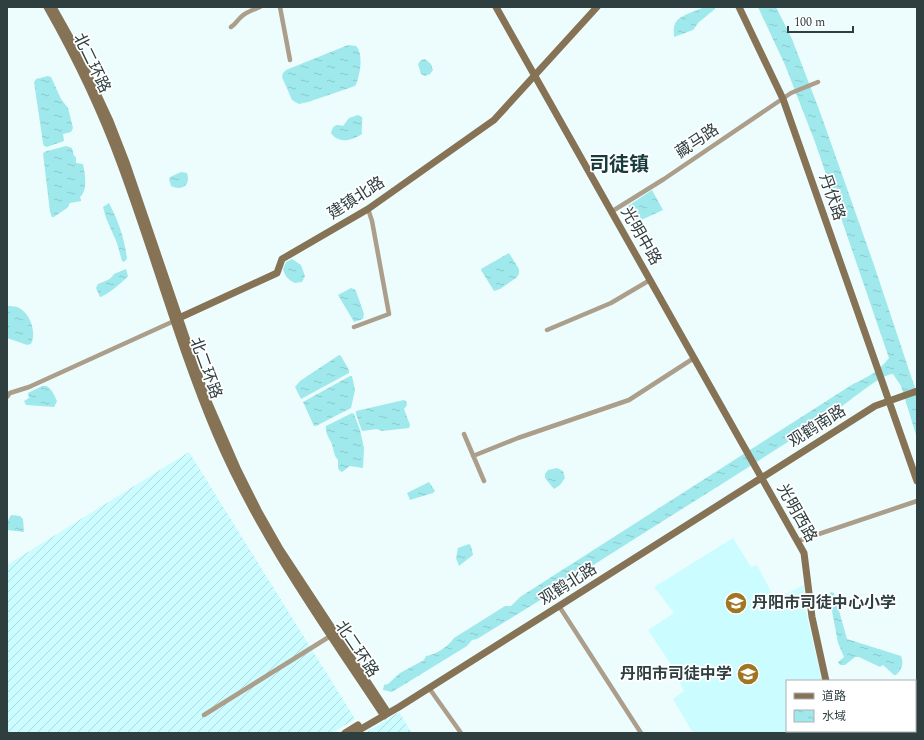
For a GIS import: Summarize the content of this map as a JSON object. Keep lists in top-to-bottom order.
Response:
{
  "streets": {
    "street": [
      "北二环路",
      "藏马路",
      "丹伏路",
      "建镇北路",
      "光明中路",
      "观鹤南路",
      "光明西路",
      "观鹤北路"
    ]
  },
  "crossings": [
    ["北二环路", "建镇北路"],
    ["北二环路", "观鹤北路"],
    ["藏马路", "丹伏路"],
    ["藏马路", "光明中路"],
    ["丹伏路", "观鹤南路"],
    ["建镇北路", "光明中路"],
    ["光明中路", "观鹤南路"],
    ["光明中路", "光明西路"],
    ["光明中路", "观鹤北路"],
    ["观鹤南路", "光明西路"],
    ["观鹤南路", "观鹤北路"],
    ["光明西路", "观鹤北路"]
  ],
  "districts": ["司徒镇"],
  "places": {
    "school or university": ["丹阳市司徒中心小学", "丹阳市司徒中学"]
  },
  "legend": ["道路", "水域"],
  "scale_bar": "100 m"
}
